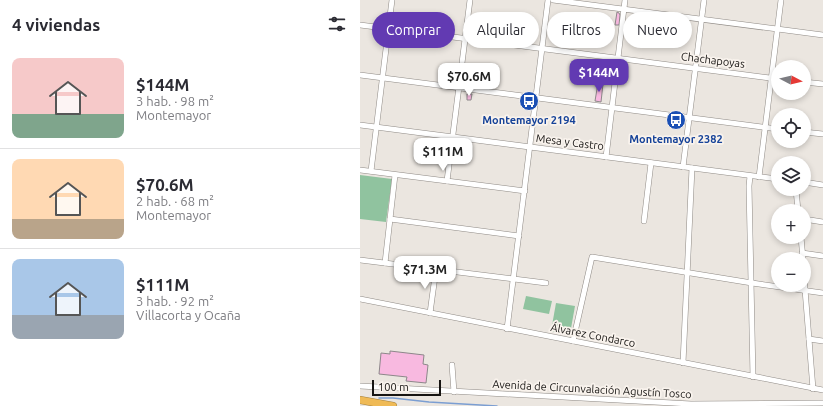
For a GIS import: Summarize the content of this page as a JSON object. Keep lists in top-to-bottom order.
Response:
{
  "streets": {
    "street": [
      "Chachapoyas",
      "Mesa y Castro",
      "Álvarez Condarco",
      "Avenida de Circunvalación Agustín Tosco"
    ]
  },
  "places": {
    "bus stop": ["Montemayor 2194", "Montemayor 2382"]
  },
  "scale_bar": "100 m",
  "north": "right",
  "page": {
    "heading": "4 viviendas",
    "chip": [
      "Comprar",
      "Alquilar",
      "Filtros",
      "Nuevo"
    ],
    "list": [
      {
        "name": "$144M",
        "note": "3 hab. · 98 m² · Montemayor"
      },
      {
        "name": "$70.6M",
        "note": "2 hab. · 68 m² · Montemayor"
      },
      {
        "name": "$111M",
        "note": "3 hab. · 92 m² · Villacorta y Ocaña"
      }
    ],
    "price": [
      "$144M",
      "$70.6M",
      "$111M",
      "$71.3M"
    ],
    "map_buttons": ["+", "−"],
    "scale": "100 m"
  }
}
